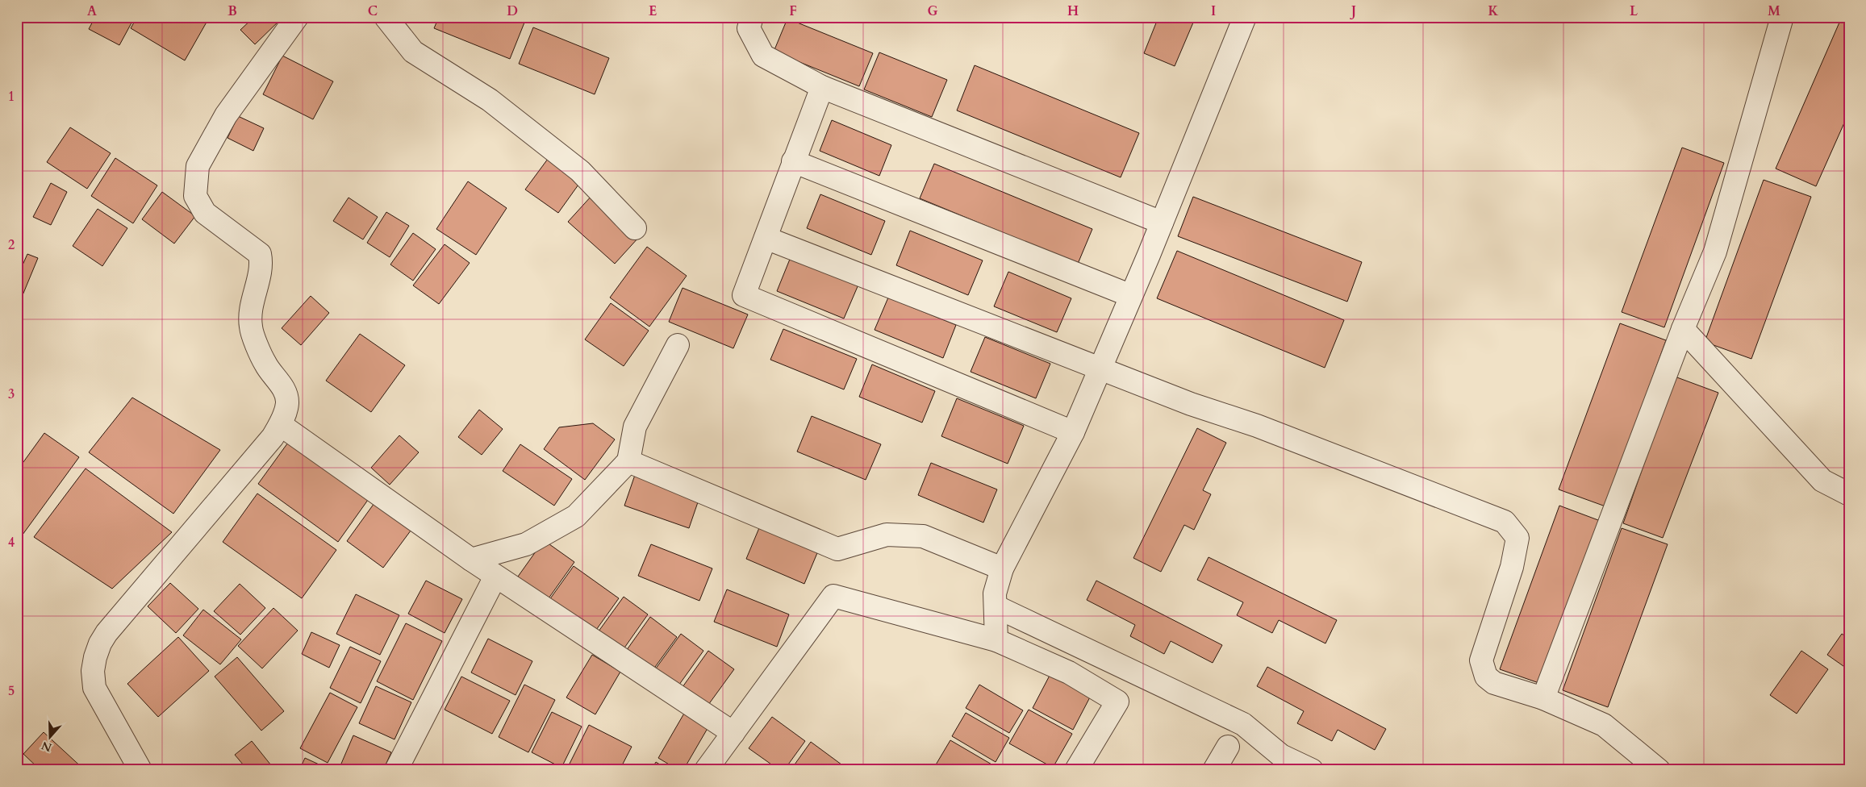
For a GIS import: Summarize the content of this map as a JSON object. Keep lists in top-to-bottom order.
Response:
{
  "north": "bottom",
  "grid": {
    "columns": [
      "A",
      "B",
      "C",
      "D",
      "E",
      "F",
      "G",
      "H",
      "I",
      "J",
      "K",
      "L",
      "M"
    ],
    "rows": [
      "1",
      "2",
      "3",
      "4",
      "5"
    ]
  }
}
